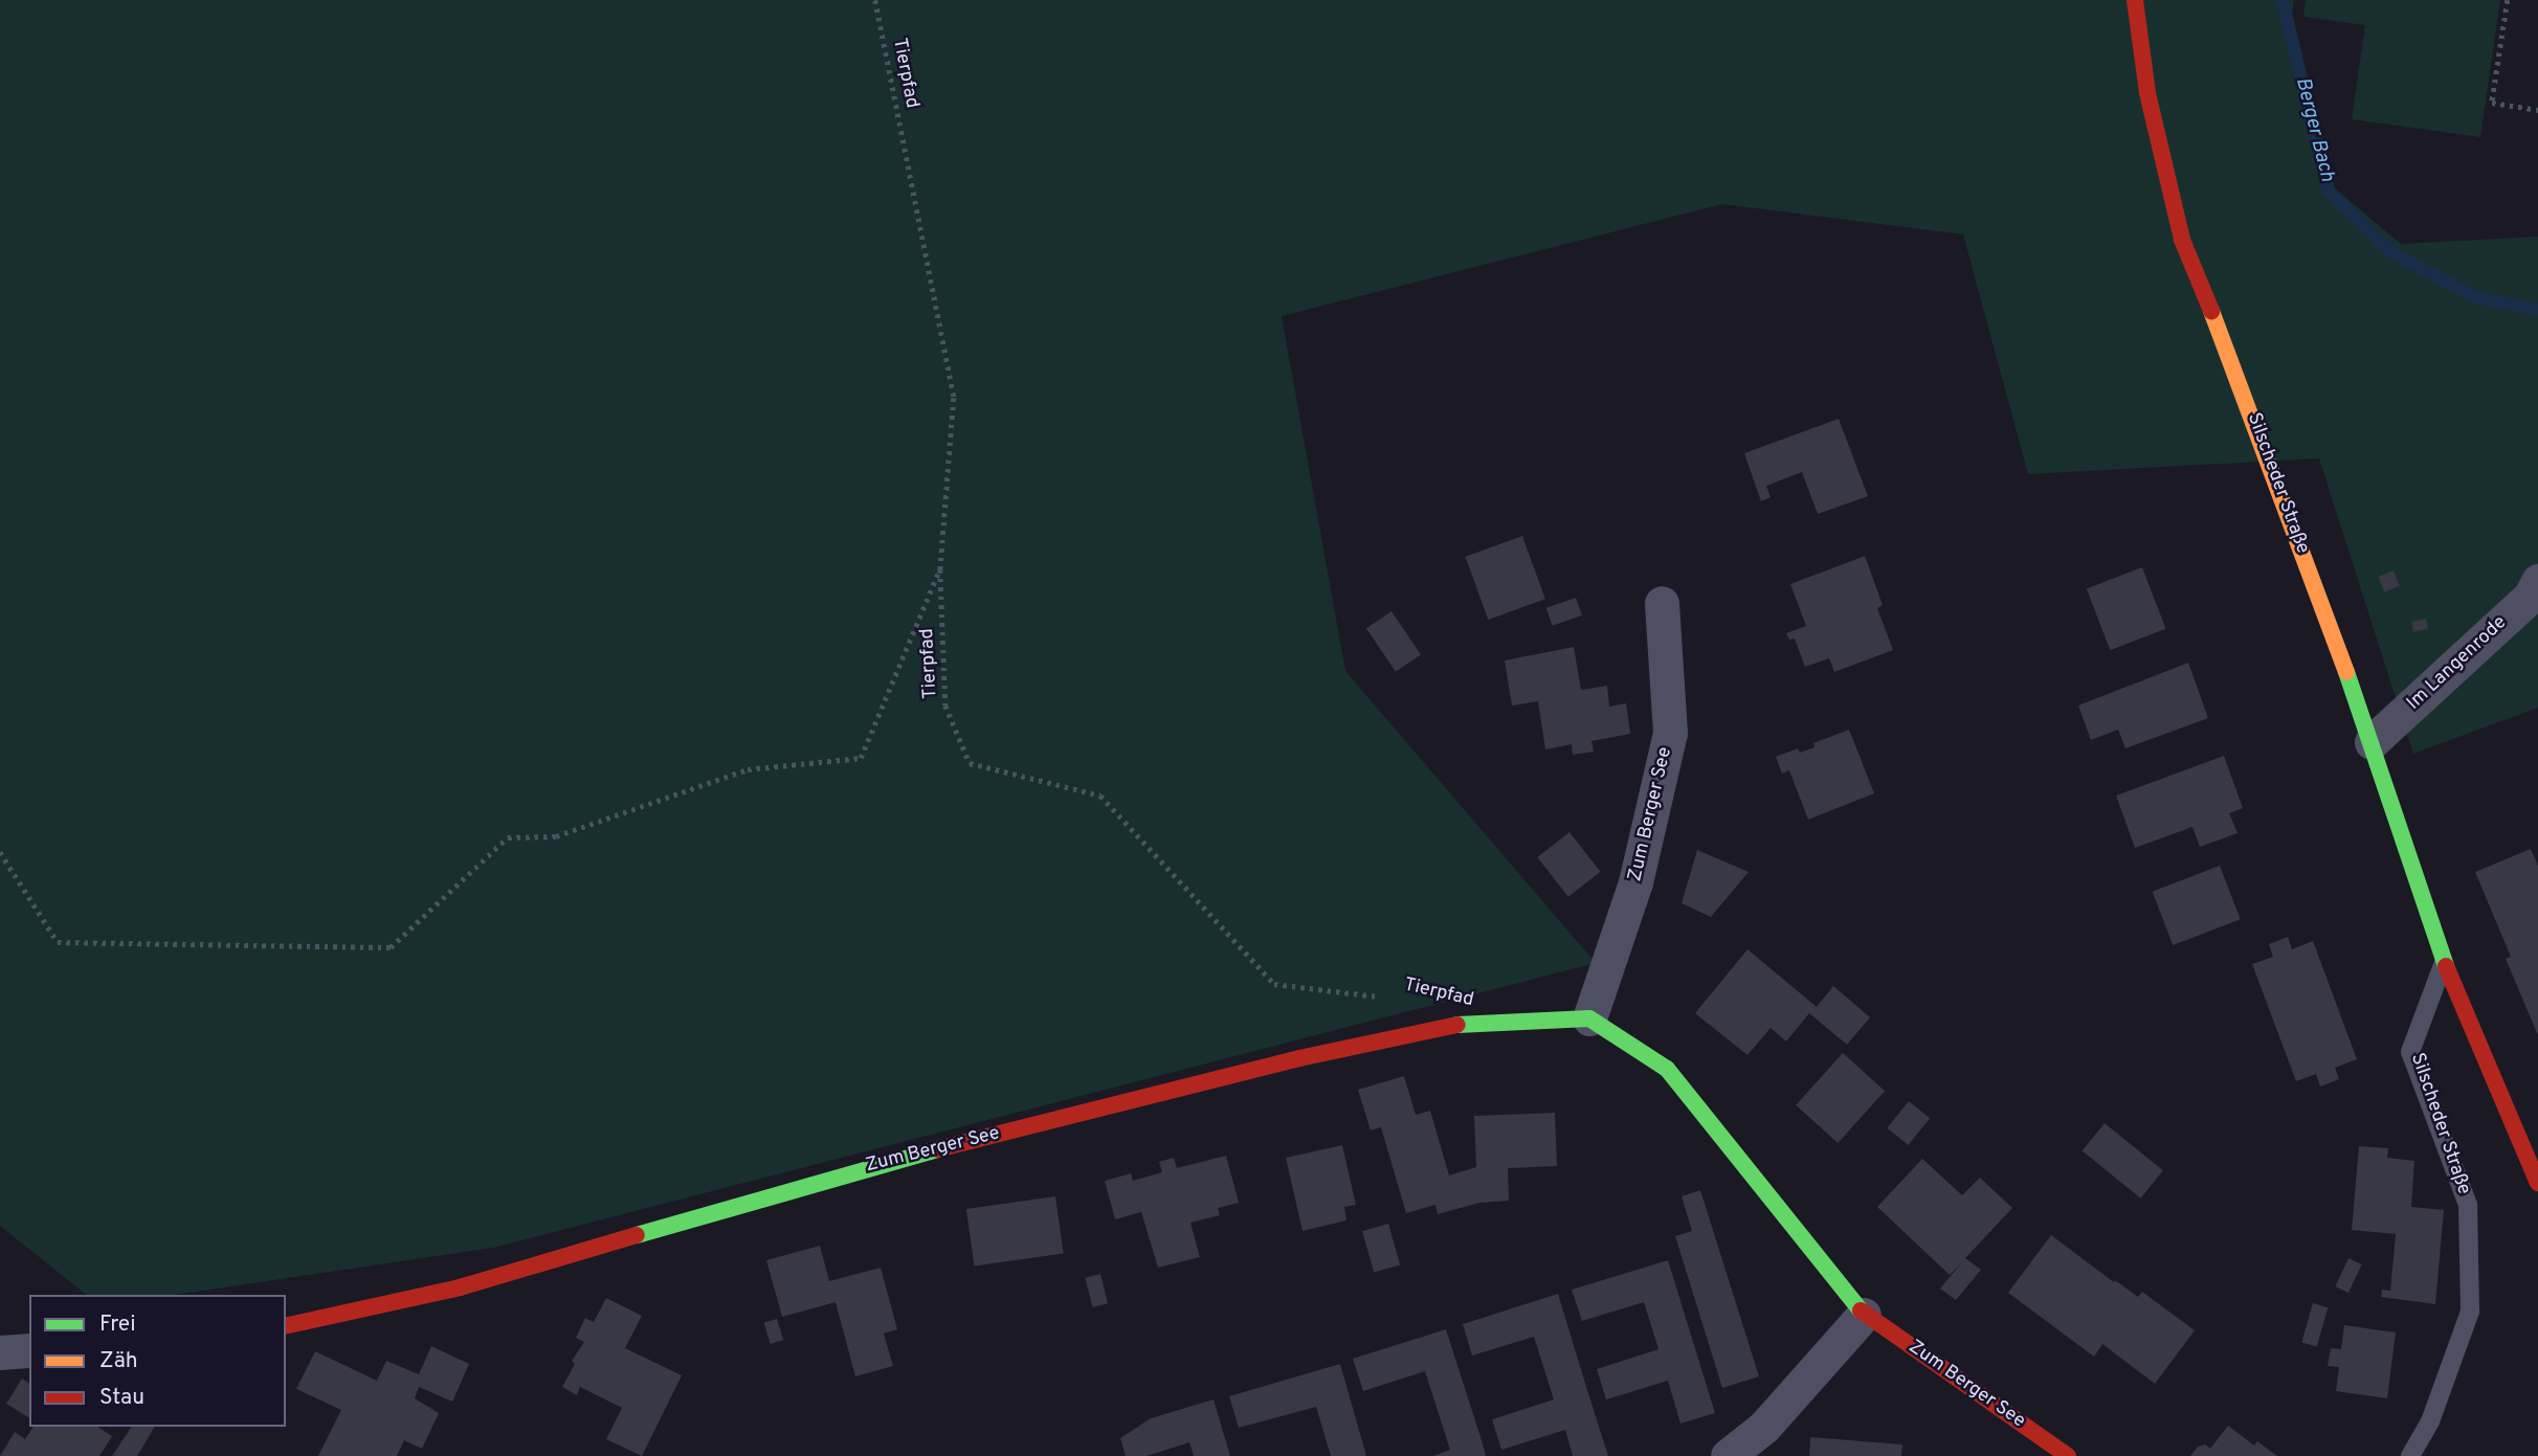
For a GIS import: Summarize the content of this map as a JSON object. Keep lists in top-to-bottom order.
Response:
{
  "streets": {
    "street": ["Silscheder Straße", "Im Langenrode", "Zum Berger See"],
    "path": ["Tierpfad"]
  },
  "crossings": [
    ["Silscheder Straße", "Im Langenrode"]
  ],
  "water": ["Berger Bach"],
  "legend": ["Frei", "Zäh", "Stau"]
}
